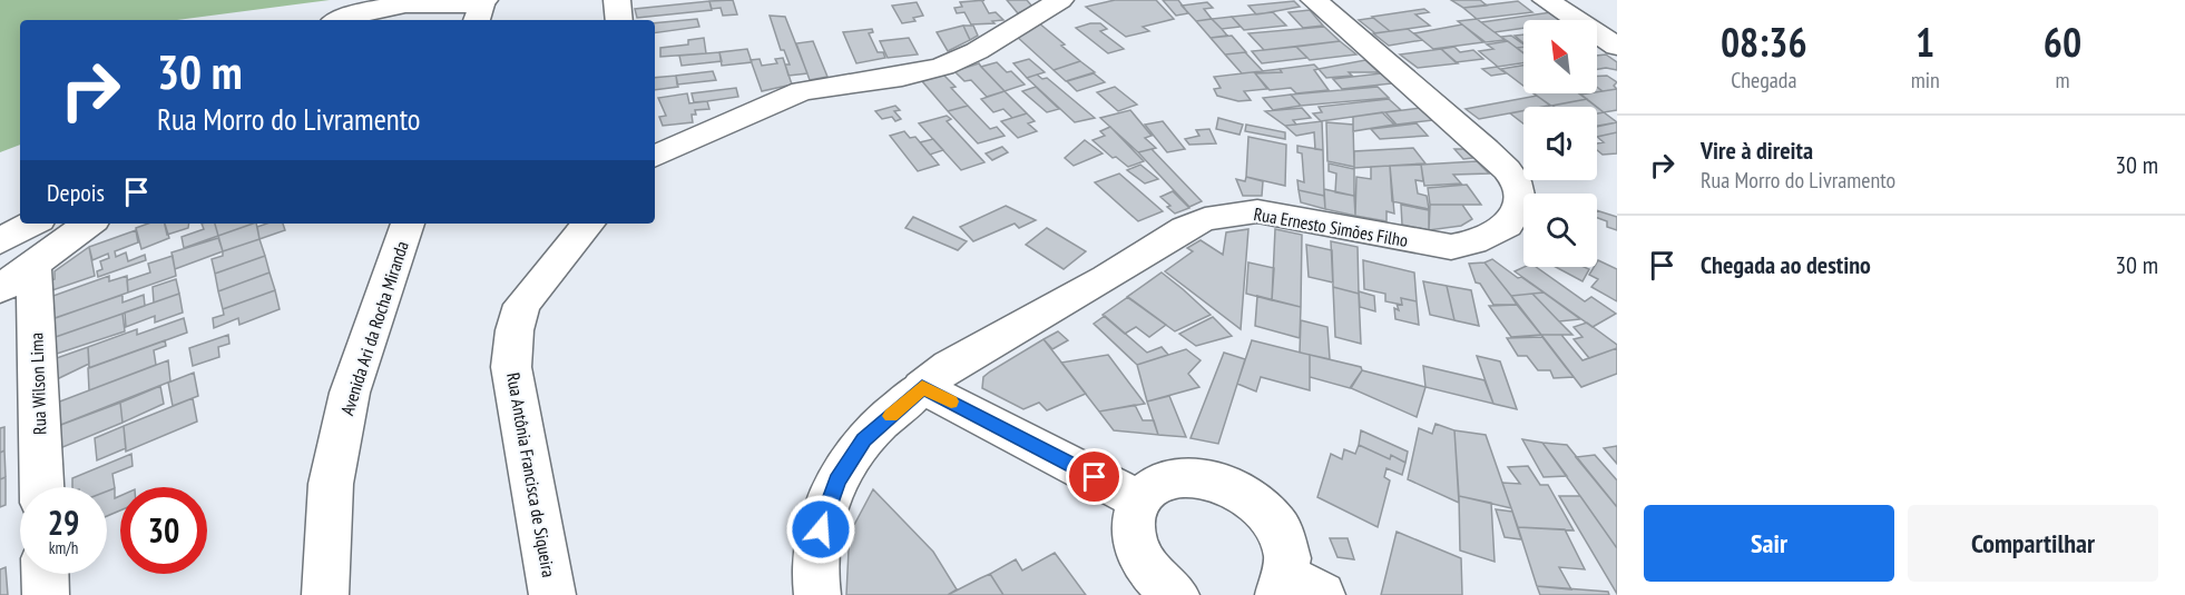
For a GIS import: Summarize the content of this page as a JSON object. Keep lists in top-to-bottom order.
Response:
{
  "streets": {
    "street": [
      "Rua Ernesto Simões Filho",
      "Avenida Ari da Rocha Miranda",
      "Rua Wilson Lima",
      "Rua Antônia Francisca de Siqueira"
    ]
  },
  "north": "top left",
  "page": {
    "eta": [
      "08:36",
      "Chegada",
      "1",
      "min",
      "60",
      "m"
    ],
    "turn": ["30 m", "Rua Morro do Livramento"],
    "list": [
      {
        "name": "Vire à direita",
        "note": "Rua Morro do Livramento",
        "value": "30 m"
      },
      {
        "name": "Chegada ao destino",
        "value": "30 m"
      }
    ],
    "then": "Depois",
    "speed": "29 km/h",
    "limit": "30",
    "buttons": ["Sair", "Compartilhar"]
  }
}
